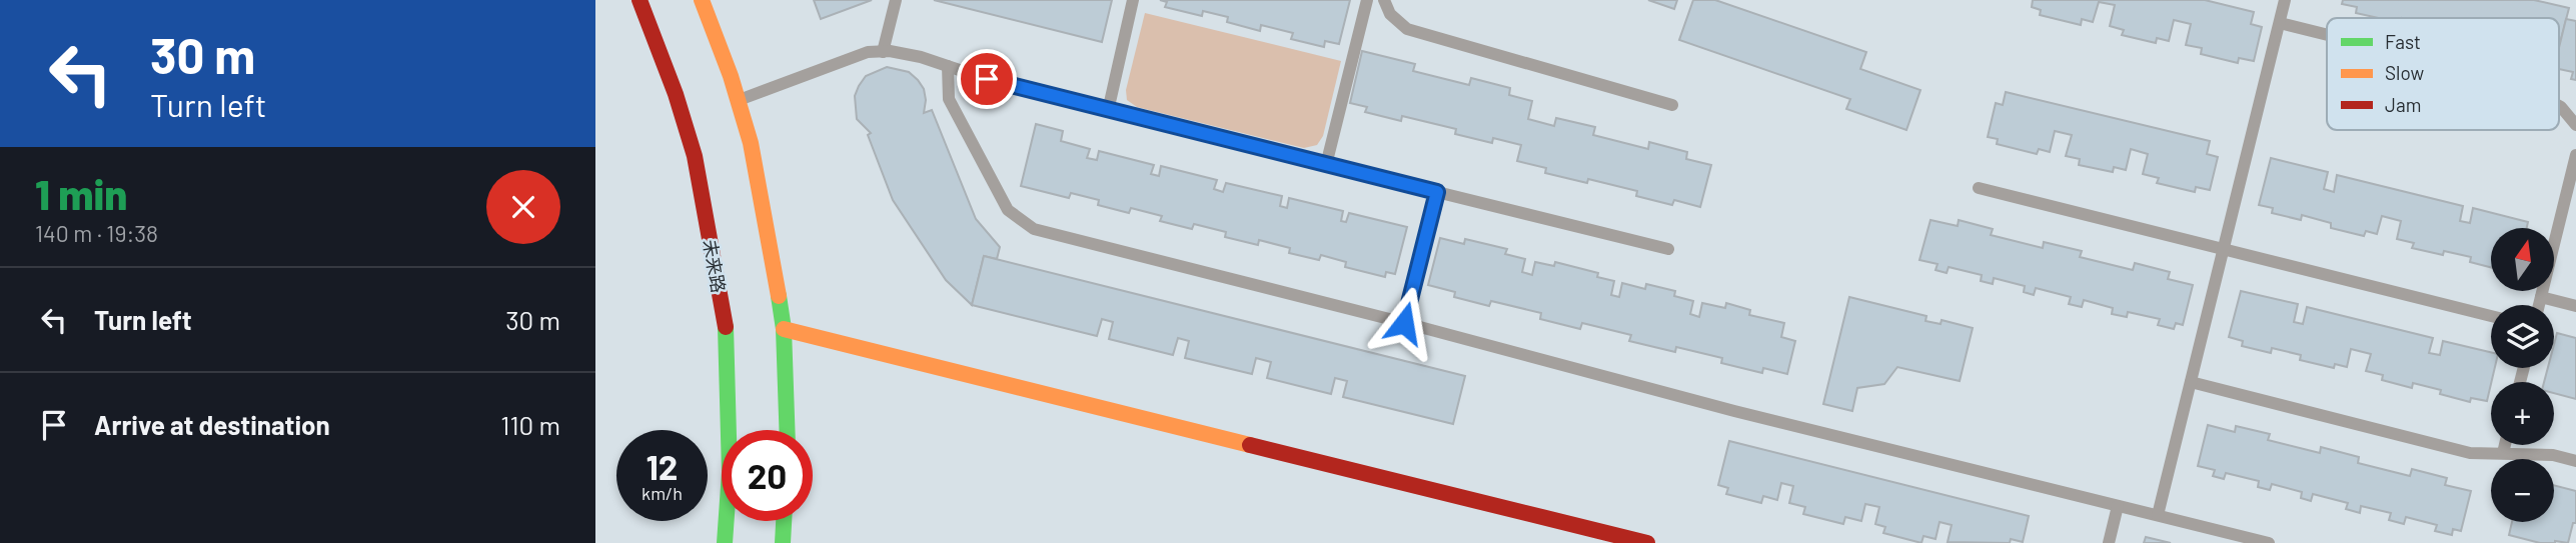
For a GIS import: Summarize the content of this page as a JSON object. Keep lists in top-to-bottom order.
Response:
{
  "streets": {
    "main road": ["未来路"]
  },
  "legend": ["Fast", "Slow", "Jam"],
  "north": "top",
  "page": {
    "turn": ["30 m", "Turn left"],
    "heading": ["1 min", "140 m · 19:38"],
    "map_buttons": ["+", "−"],
    "list": [
      {
        "name": "Turn left",
        "value": "30 m"
      },
      {
        "name": "Arrive at destination",
        "value": "110 m"
      }
    ],
    "speed": "12 km/h",
    "limit": "20"
  }
}
